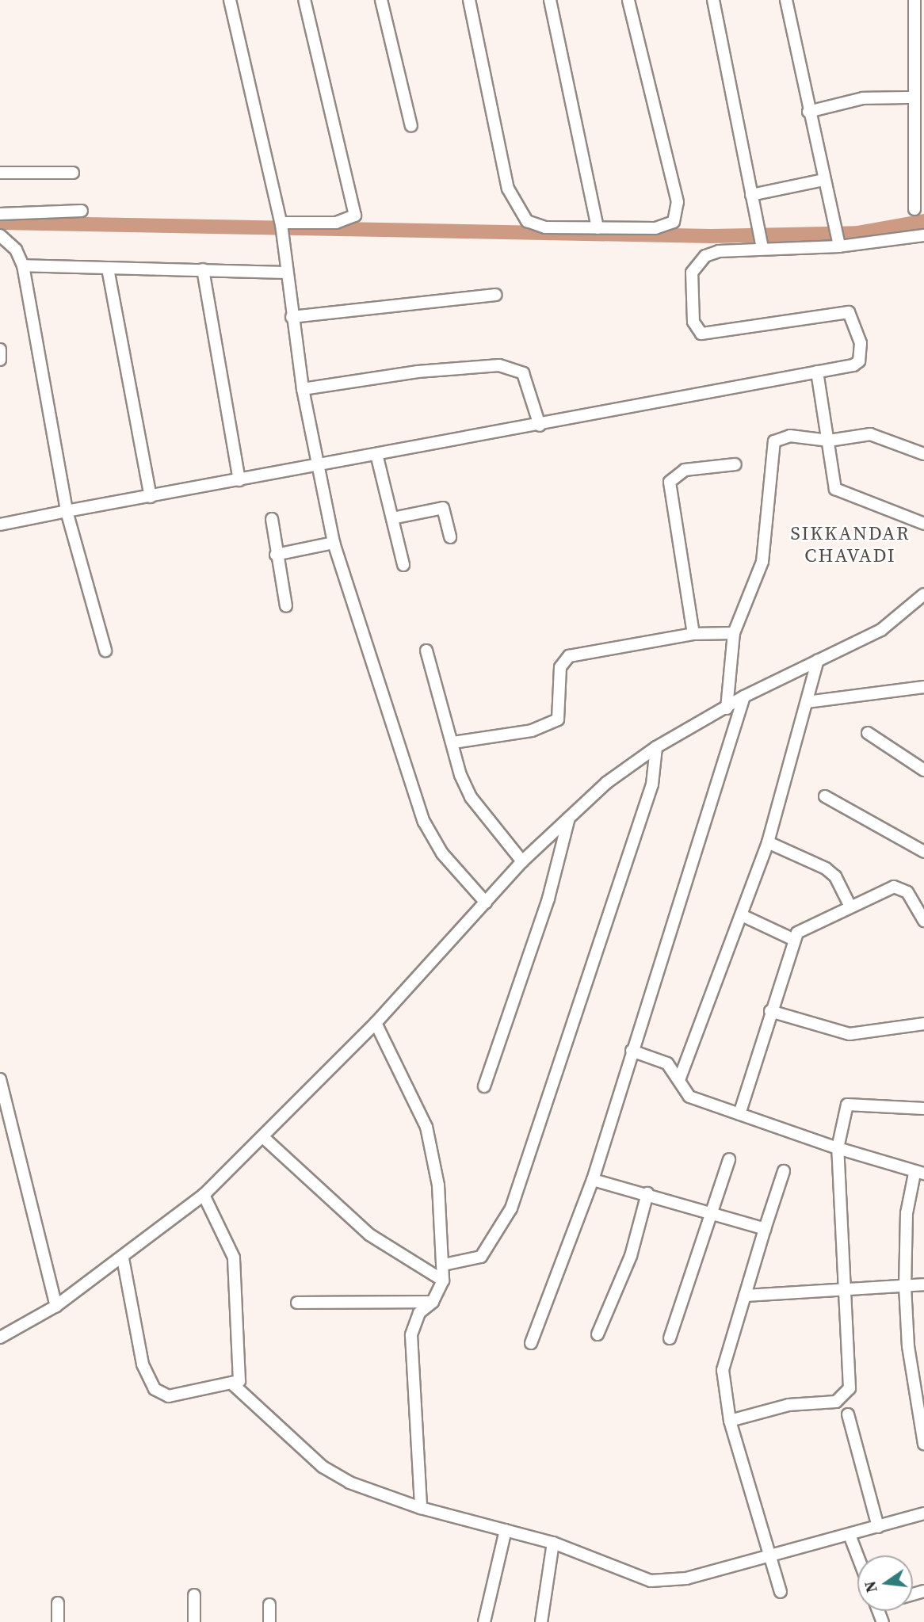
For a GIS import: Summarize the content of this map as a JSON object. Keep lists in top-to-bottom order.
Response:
{
  "districts": ["SIKKANDAR CHAVADI"],
  "north": "left"
}
